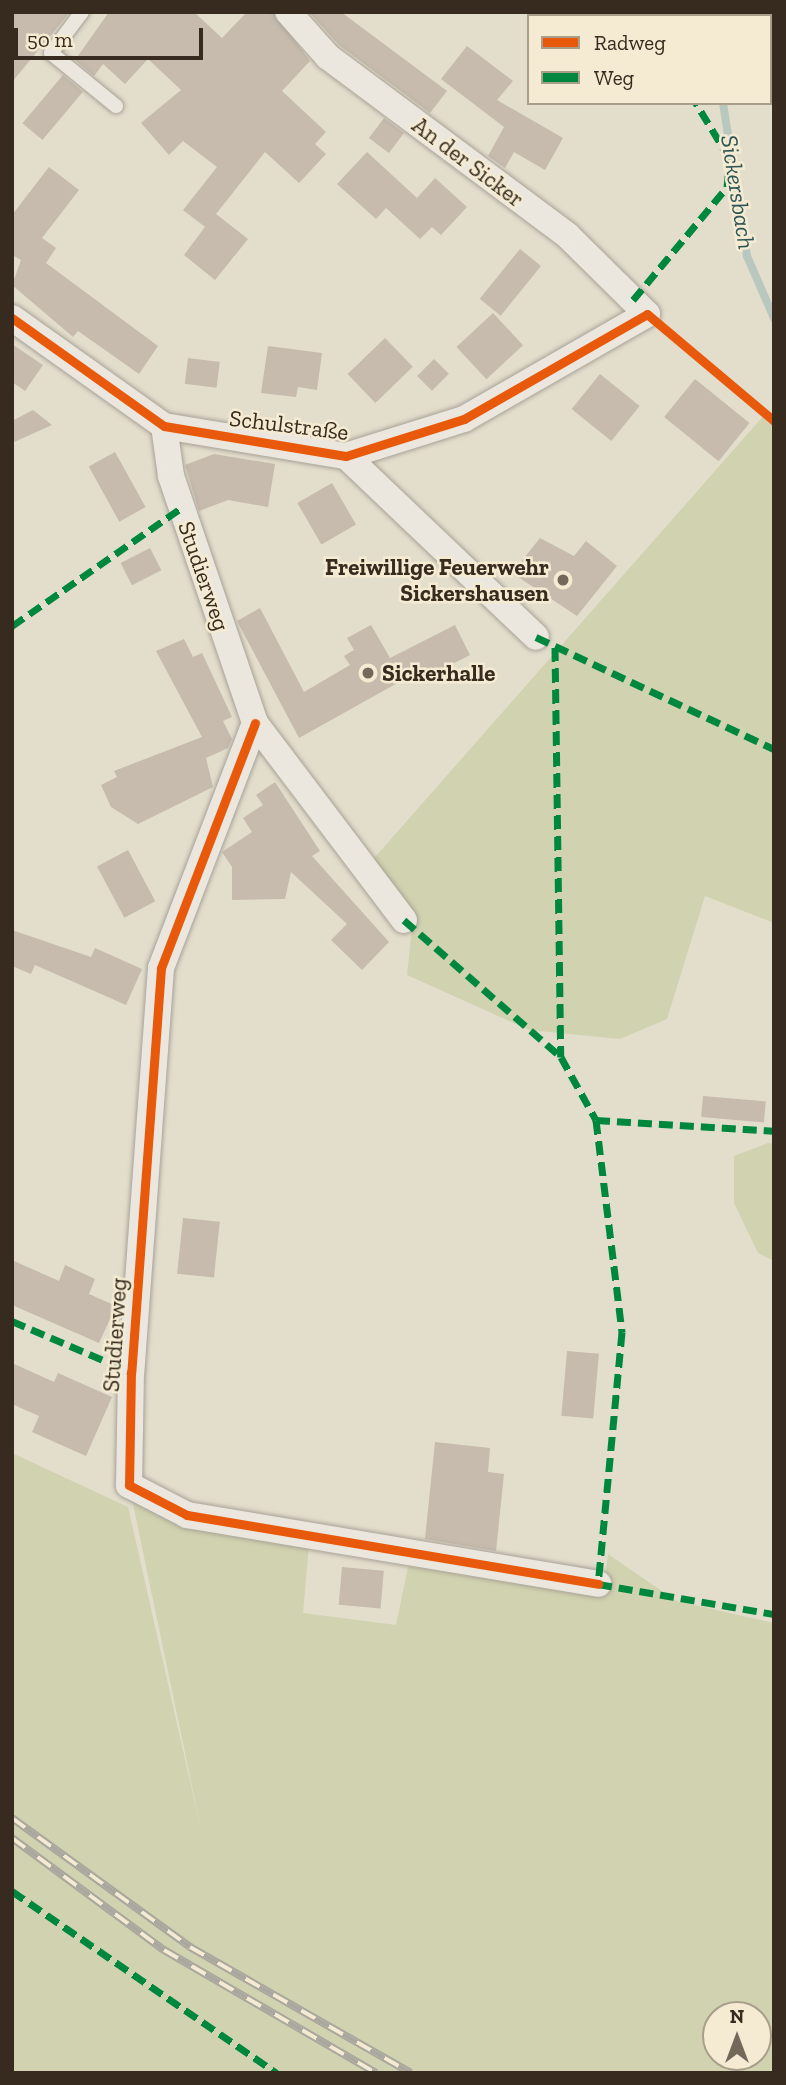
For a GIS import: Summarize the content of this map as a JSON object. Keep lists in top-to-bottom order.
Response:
{
  "streets": {
    "street": ["An der Sicker", "Schulstraße", "Studierweg"]
  },
  "crossings": [
    ["An der Sicker", "Schulstraße"],
    ["Schulstraße", "Studierweg"]
  ],
  "water": ["Sickersbach"],
  "places": ["Freiwillige Feuerwehr Sickershausen", "Sickerhalle"],
  "legend": ["Radweg", "Weg"],
  "scale_bar": "50 m",
  "north": "top"
}
